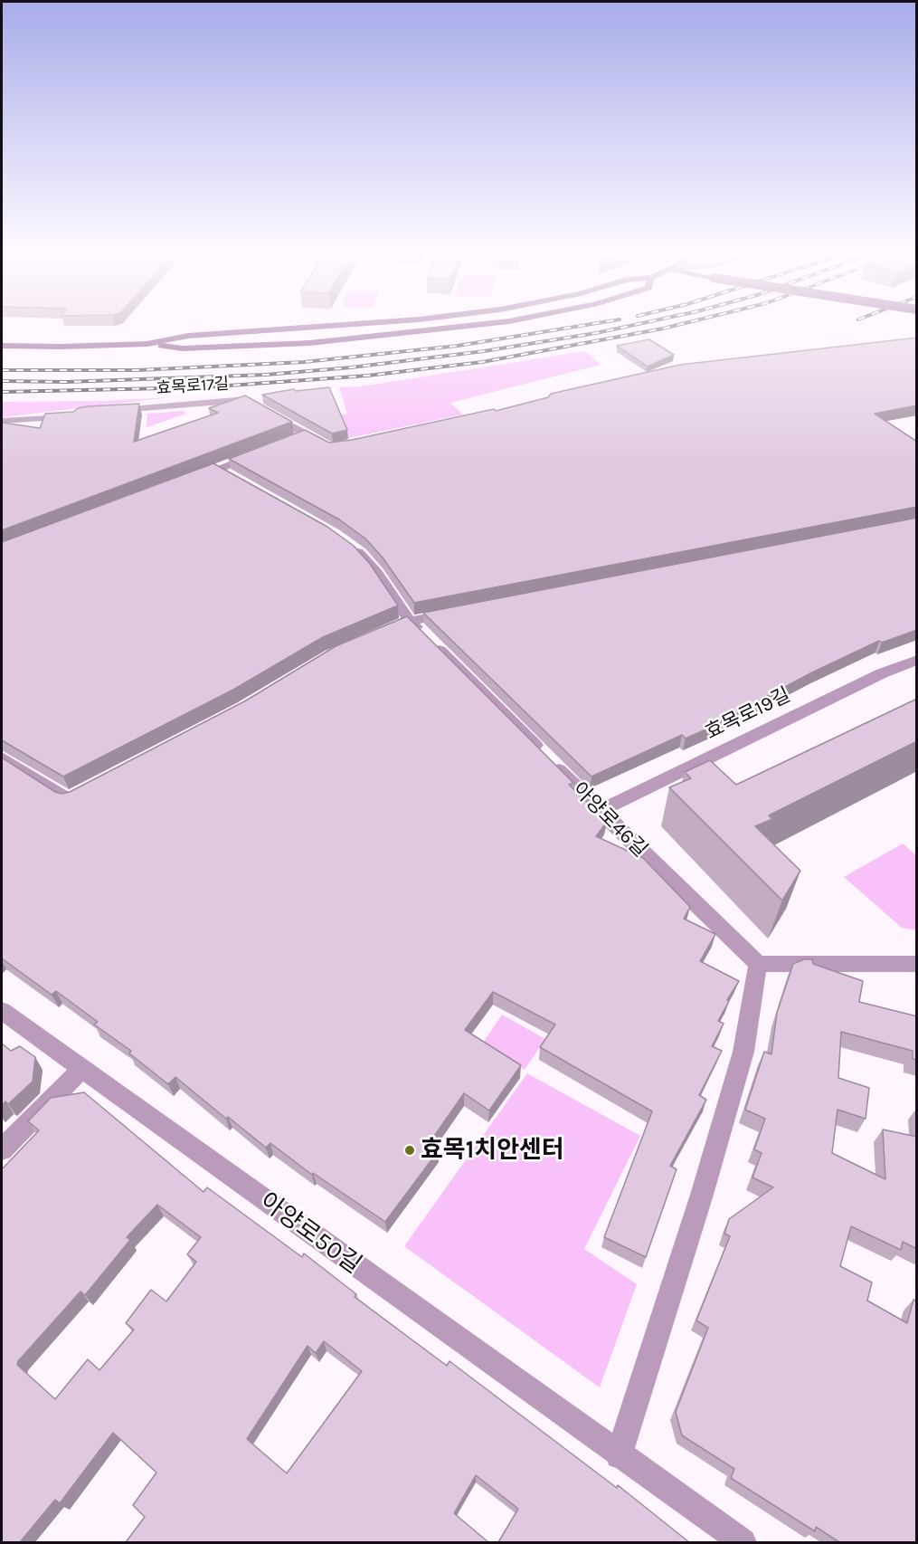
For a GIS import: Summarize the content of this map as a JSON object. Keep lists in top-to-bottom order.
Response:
{
  "streets": {
    "street": [
      "효목로17길",
      "효목로19길",
      "아양로46길",
      "아양로50길"
    ]
  },
  "crossings": [
    ["효목로19길", "아양로46길"]
  ],
  "places": ["효목1치안센터"]
}
